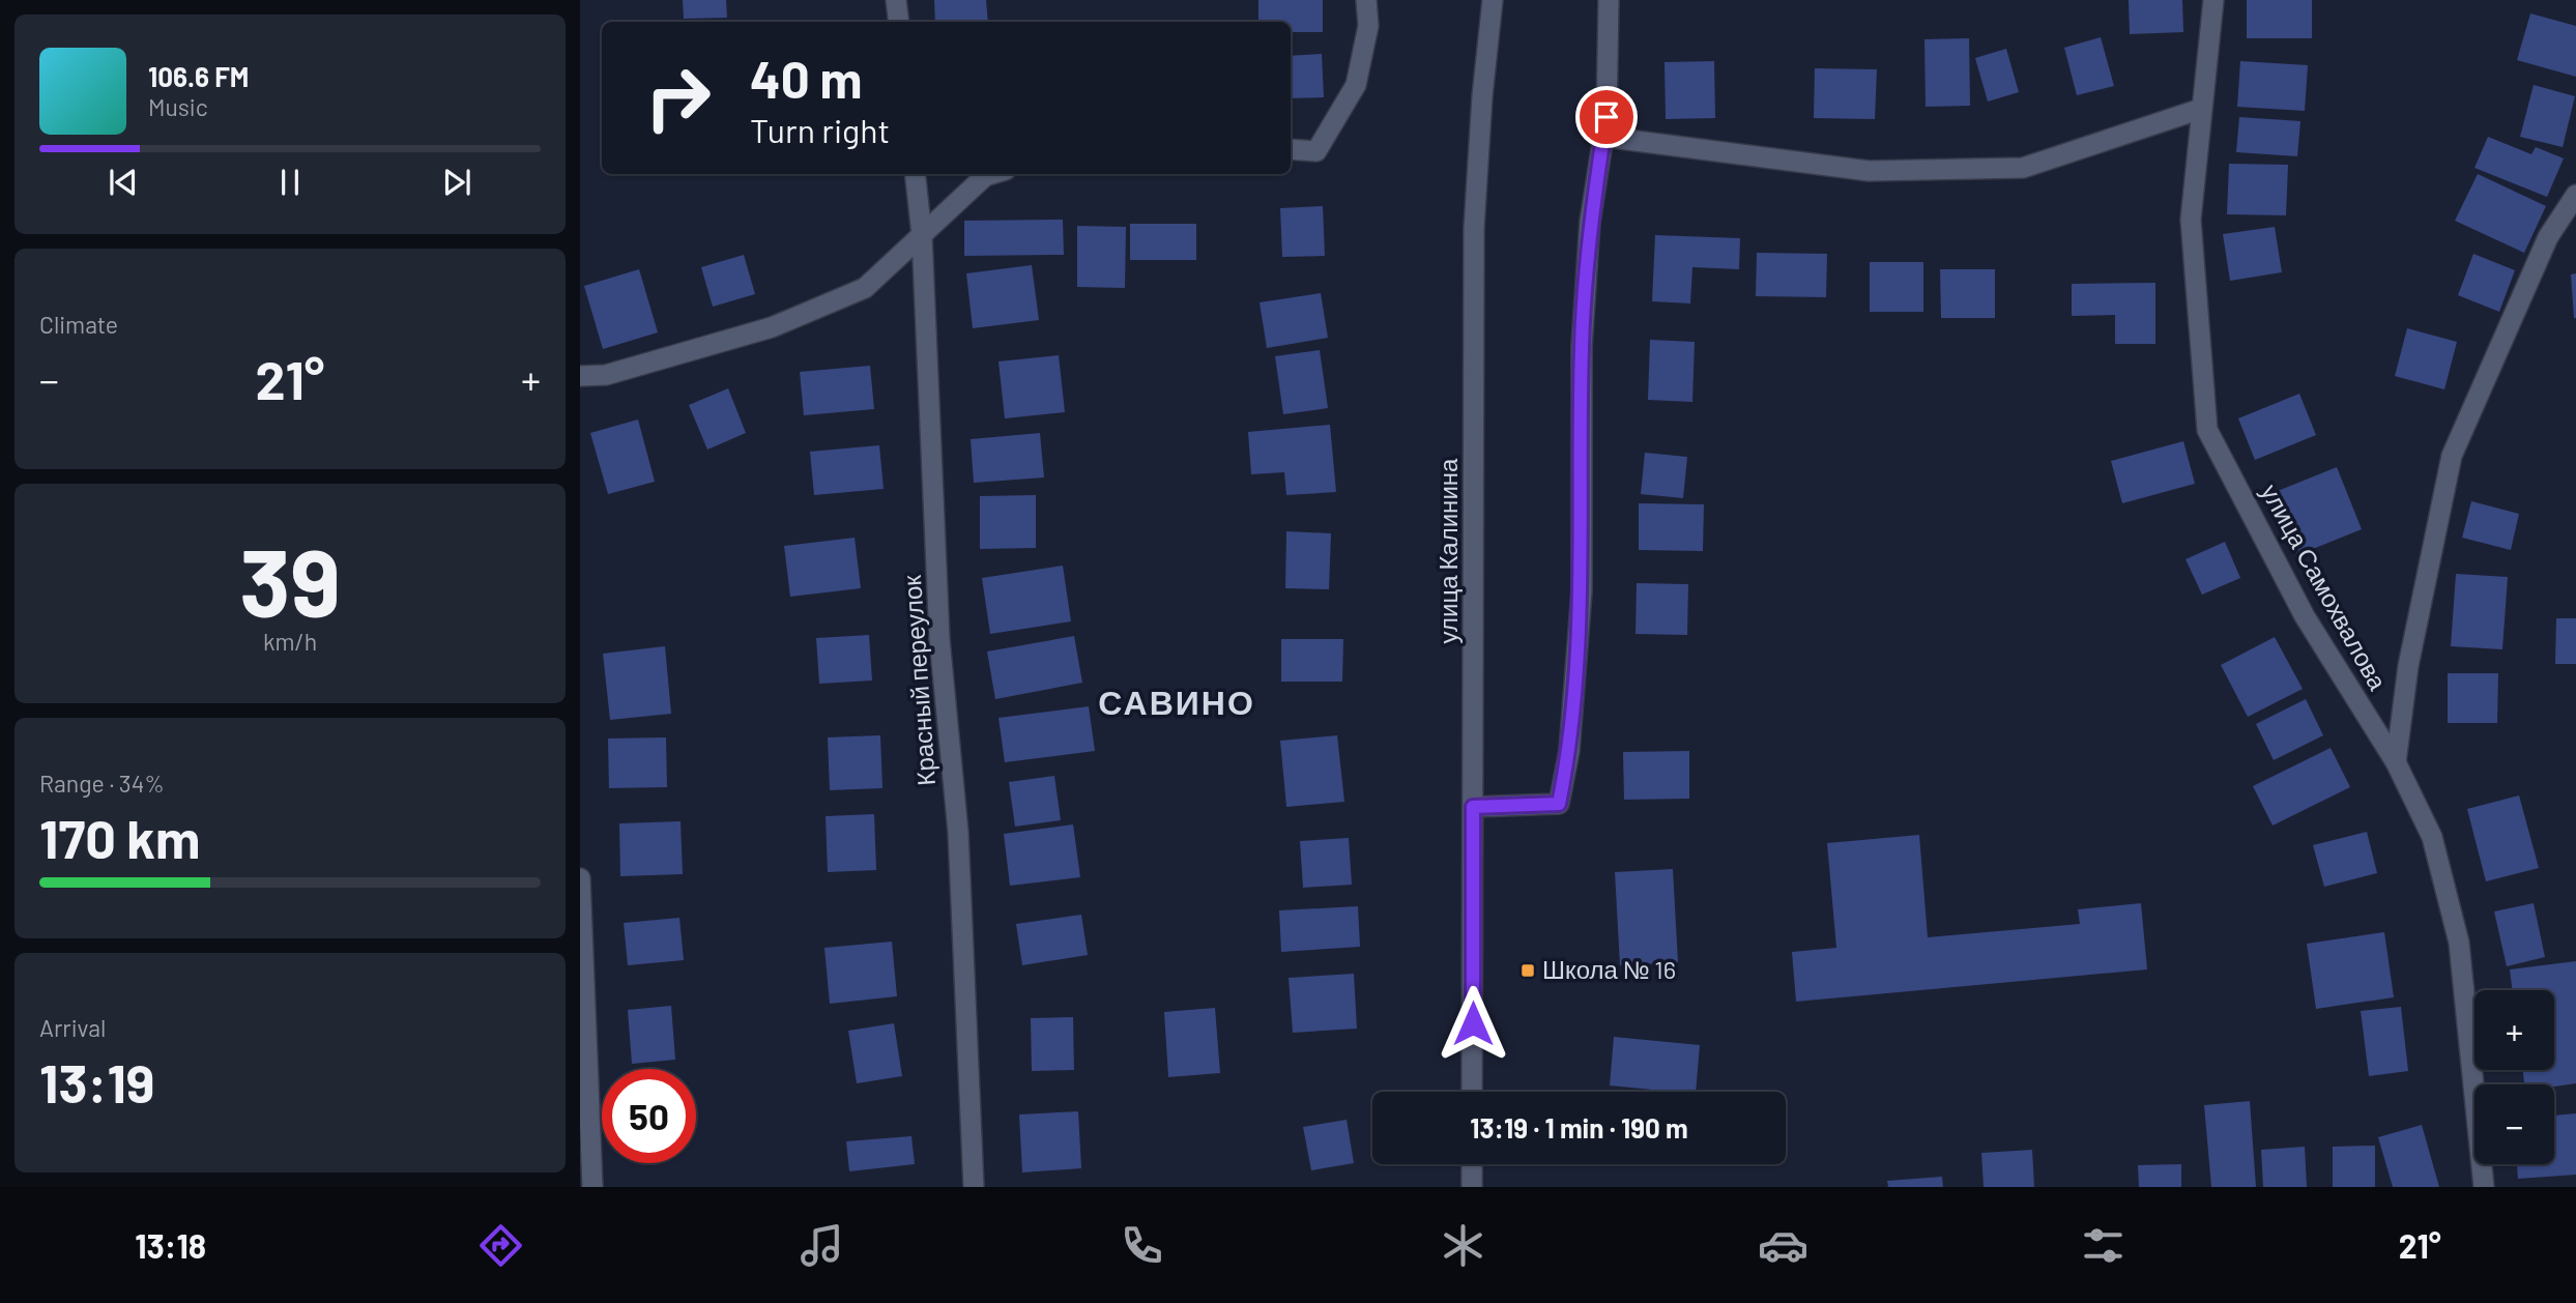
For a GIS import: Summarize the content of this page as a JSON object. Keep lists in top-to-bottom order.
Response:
{
  "streets": {
    "street": ["улица Калинина", "улица Самохвалова", "Красный переулок"]
  },
  "districts": ["САВИНО"],
  "places": {
    "transit": ["Школа № 16"]
  },
  "page": {
    "turn": ["40 m", "Turn right"],
    "song": ["106.6 FM", "Music"],
    "tile": [
      "Climate",
      ["39", "km/h"],
      ["Range · 34%", "170 km"],
      ["Arrival", "13:19"]
    ],
    "heat": ["−", "21°", "+"],
    "map_buttons": ["+", "−"],
    "limit": "50",
    "trip": "13:19 · 1 min · 190 m",
    "tabs": ["13:18", "21°"]
  }
}
